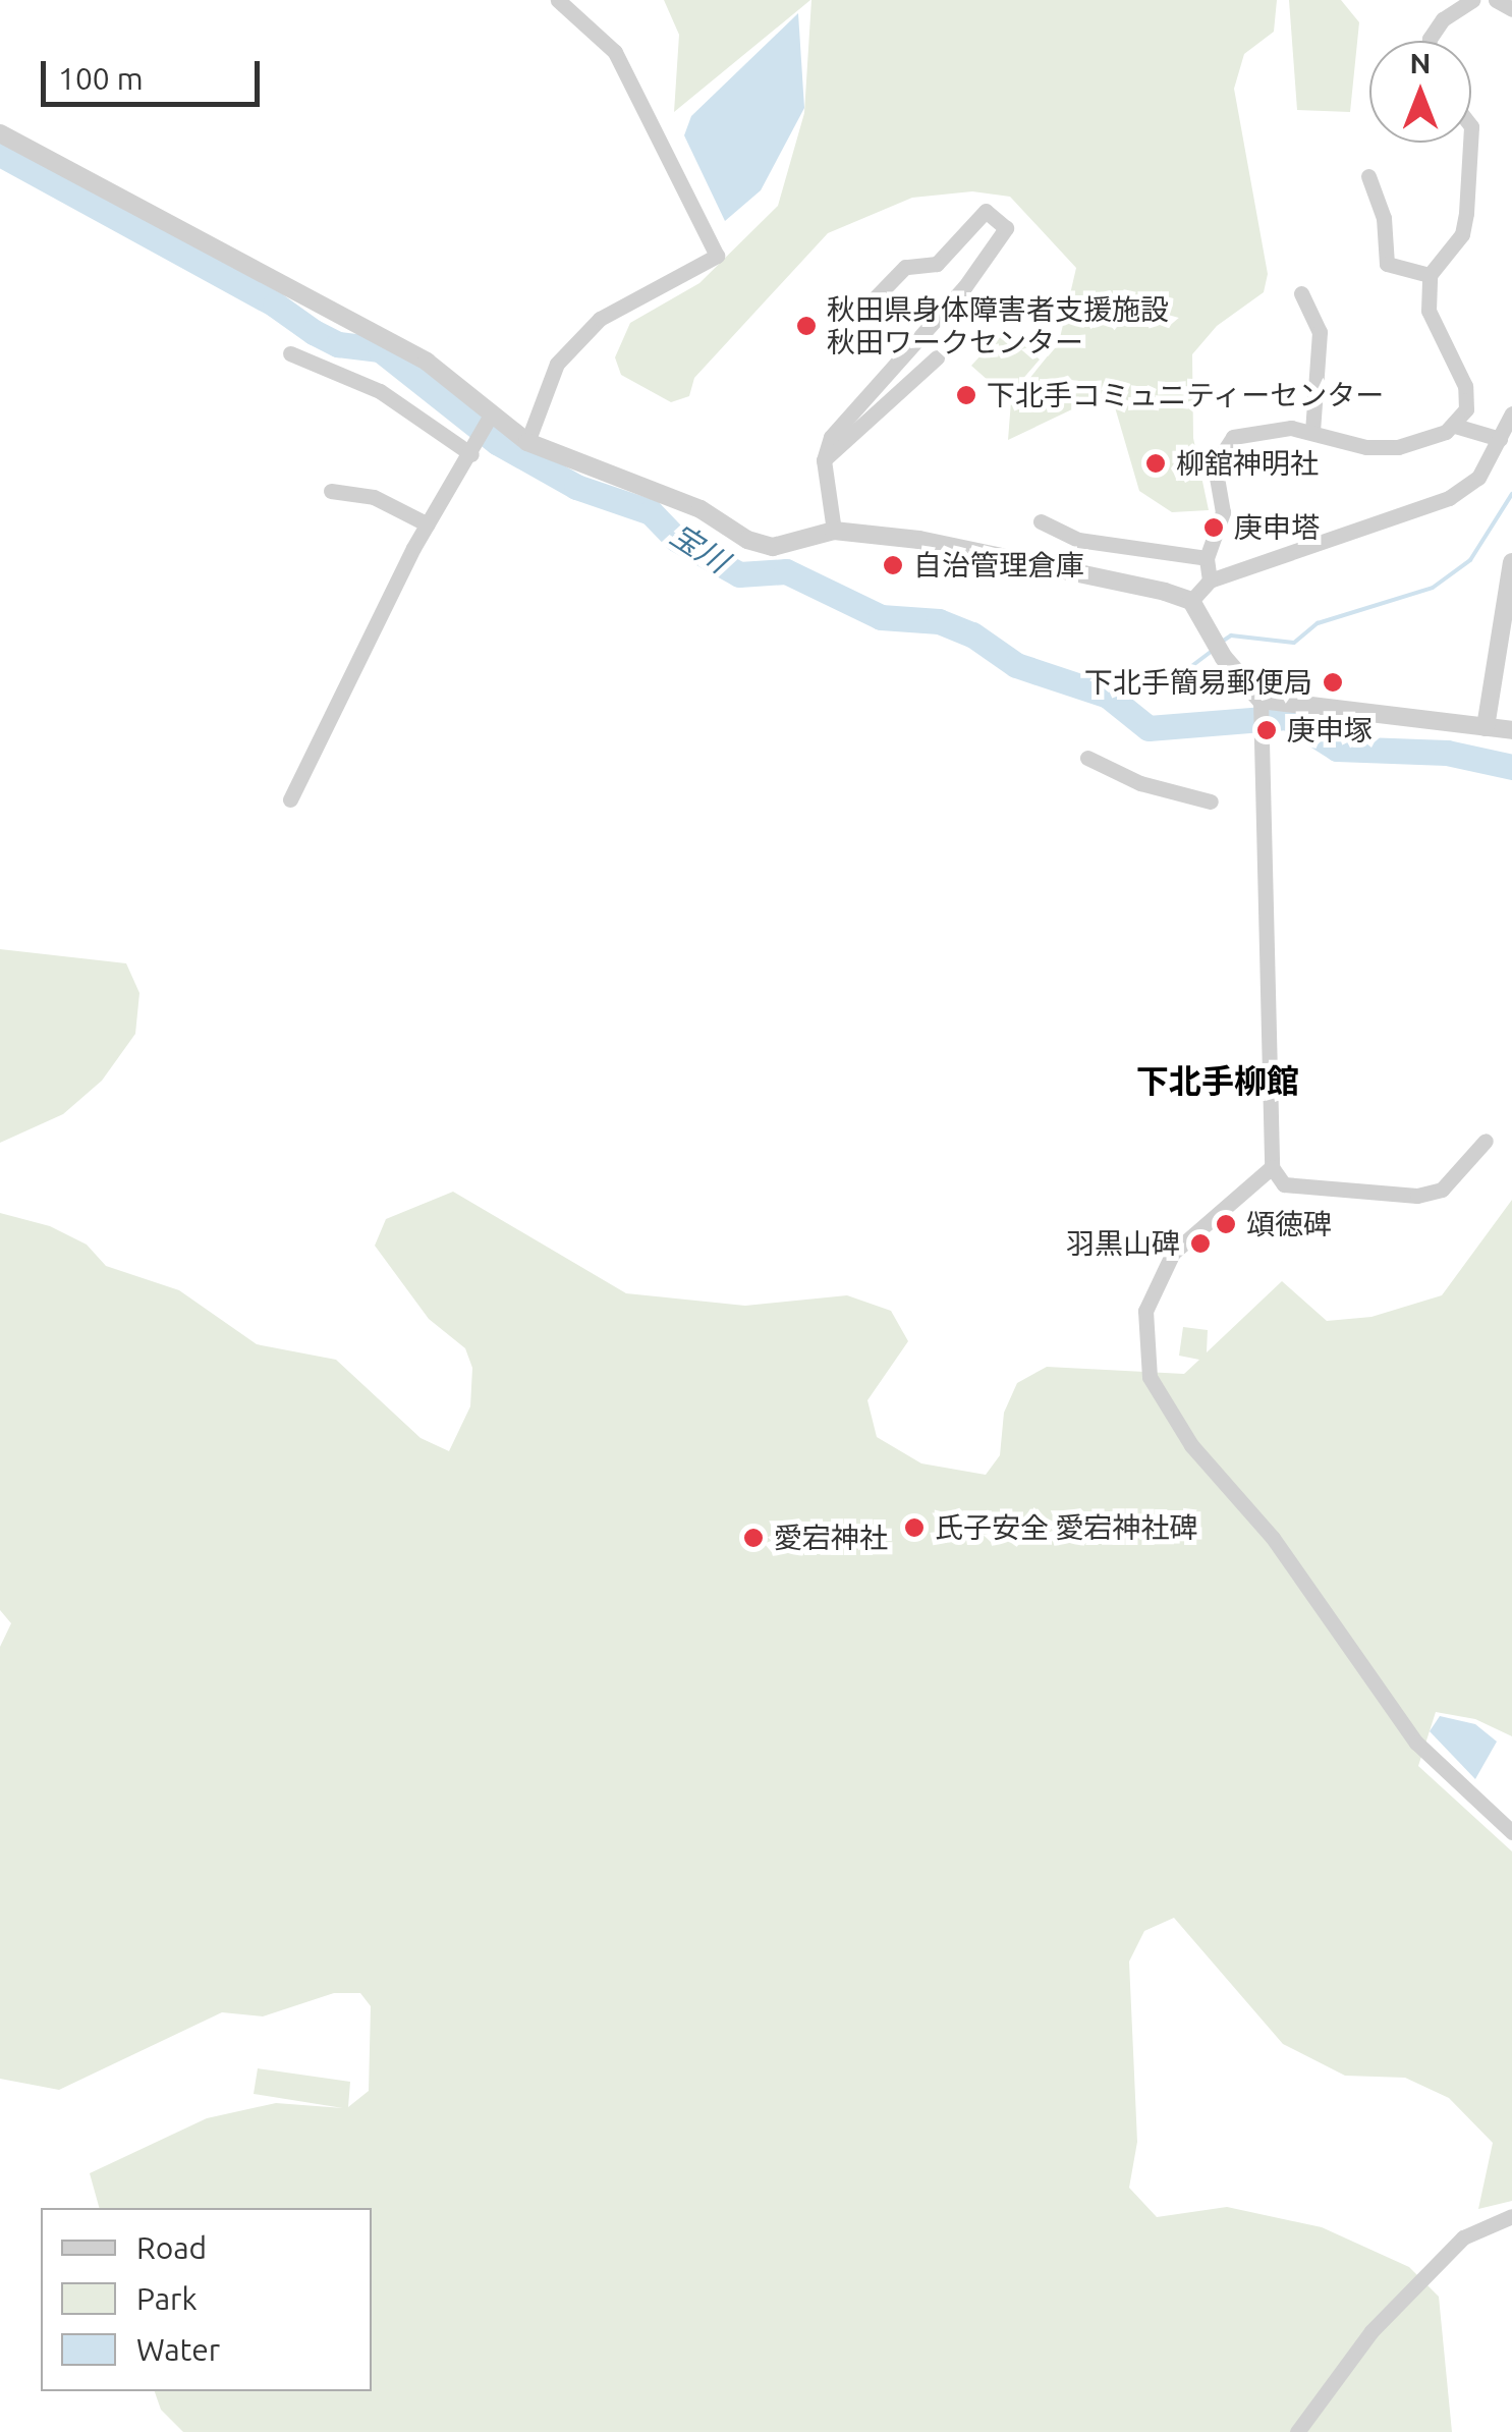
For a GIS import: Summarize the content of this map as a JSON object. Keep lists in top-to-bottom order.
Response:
{
  "districts": ["下北手柳館"],
  "water": ["宝川"],
  "places": [
    "秋田県身体障害者支援施設 秋田ワークセンター",
    "下北手コミュニティーセンター",
    "柳舘神明社",
    "庚申塔",
    "自治管理倉庫",
    "下北手簡易郵便局",
    "庚申塚",
    "頌徳碑",
    "羽黒山碑",
    "氏子安全 愛宕神社碑",
    "愛宕神社"
  ],
  "legend": ["Road", "Park", "Water"],
  "scale_bar": "100 m",
  "north": "top"
}
